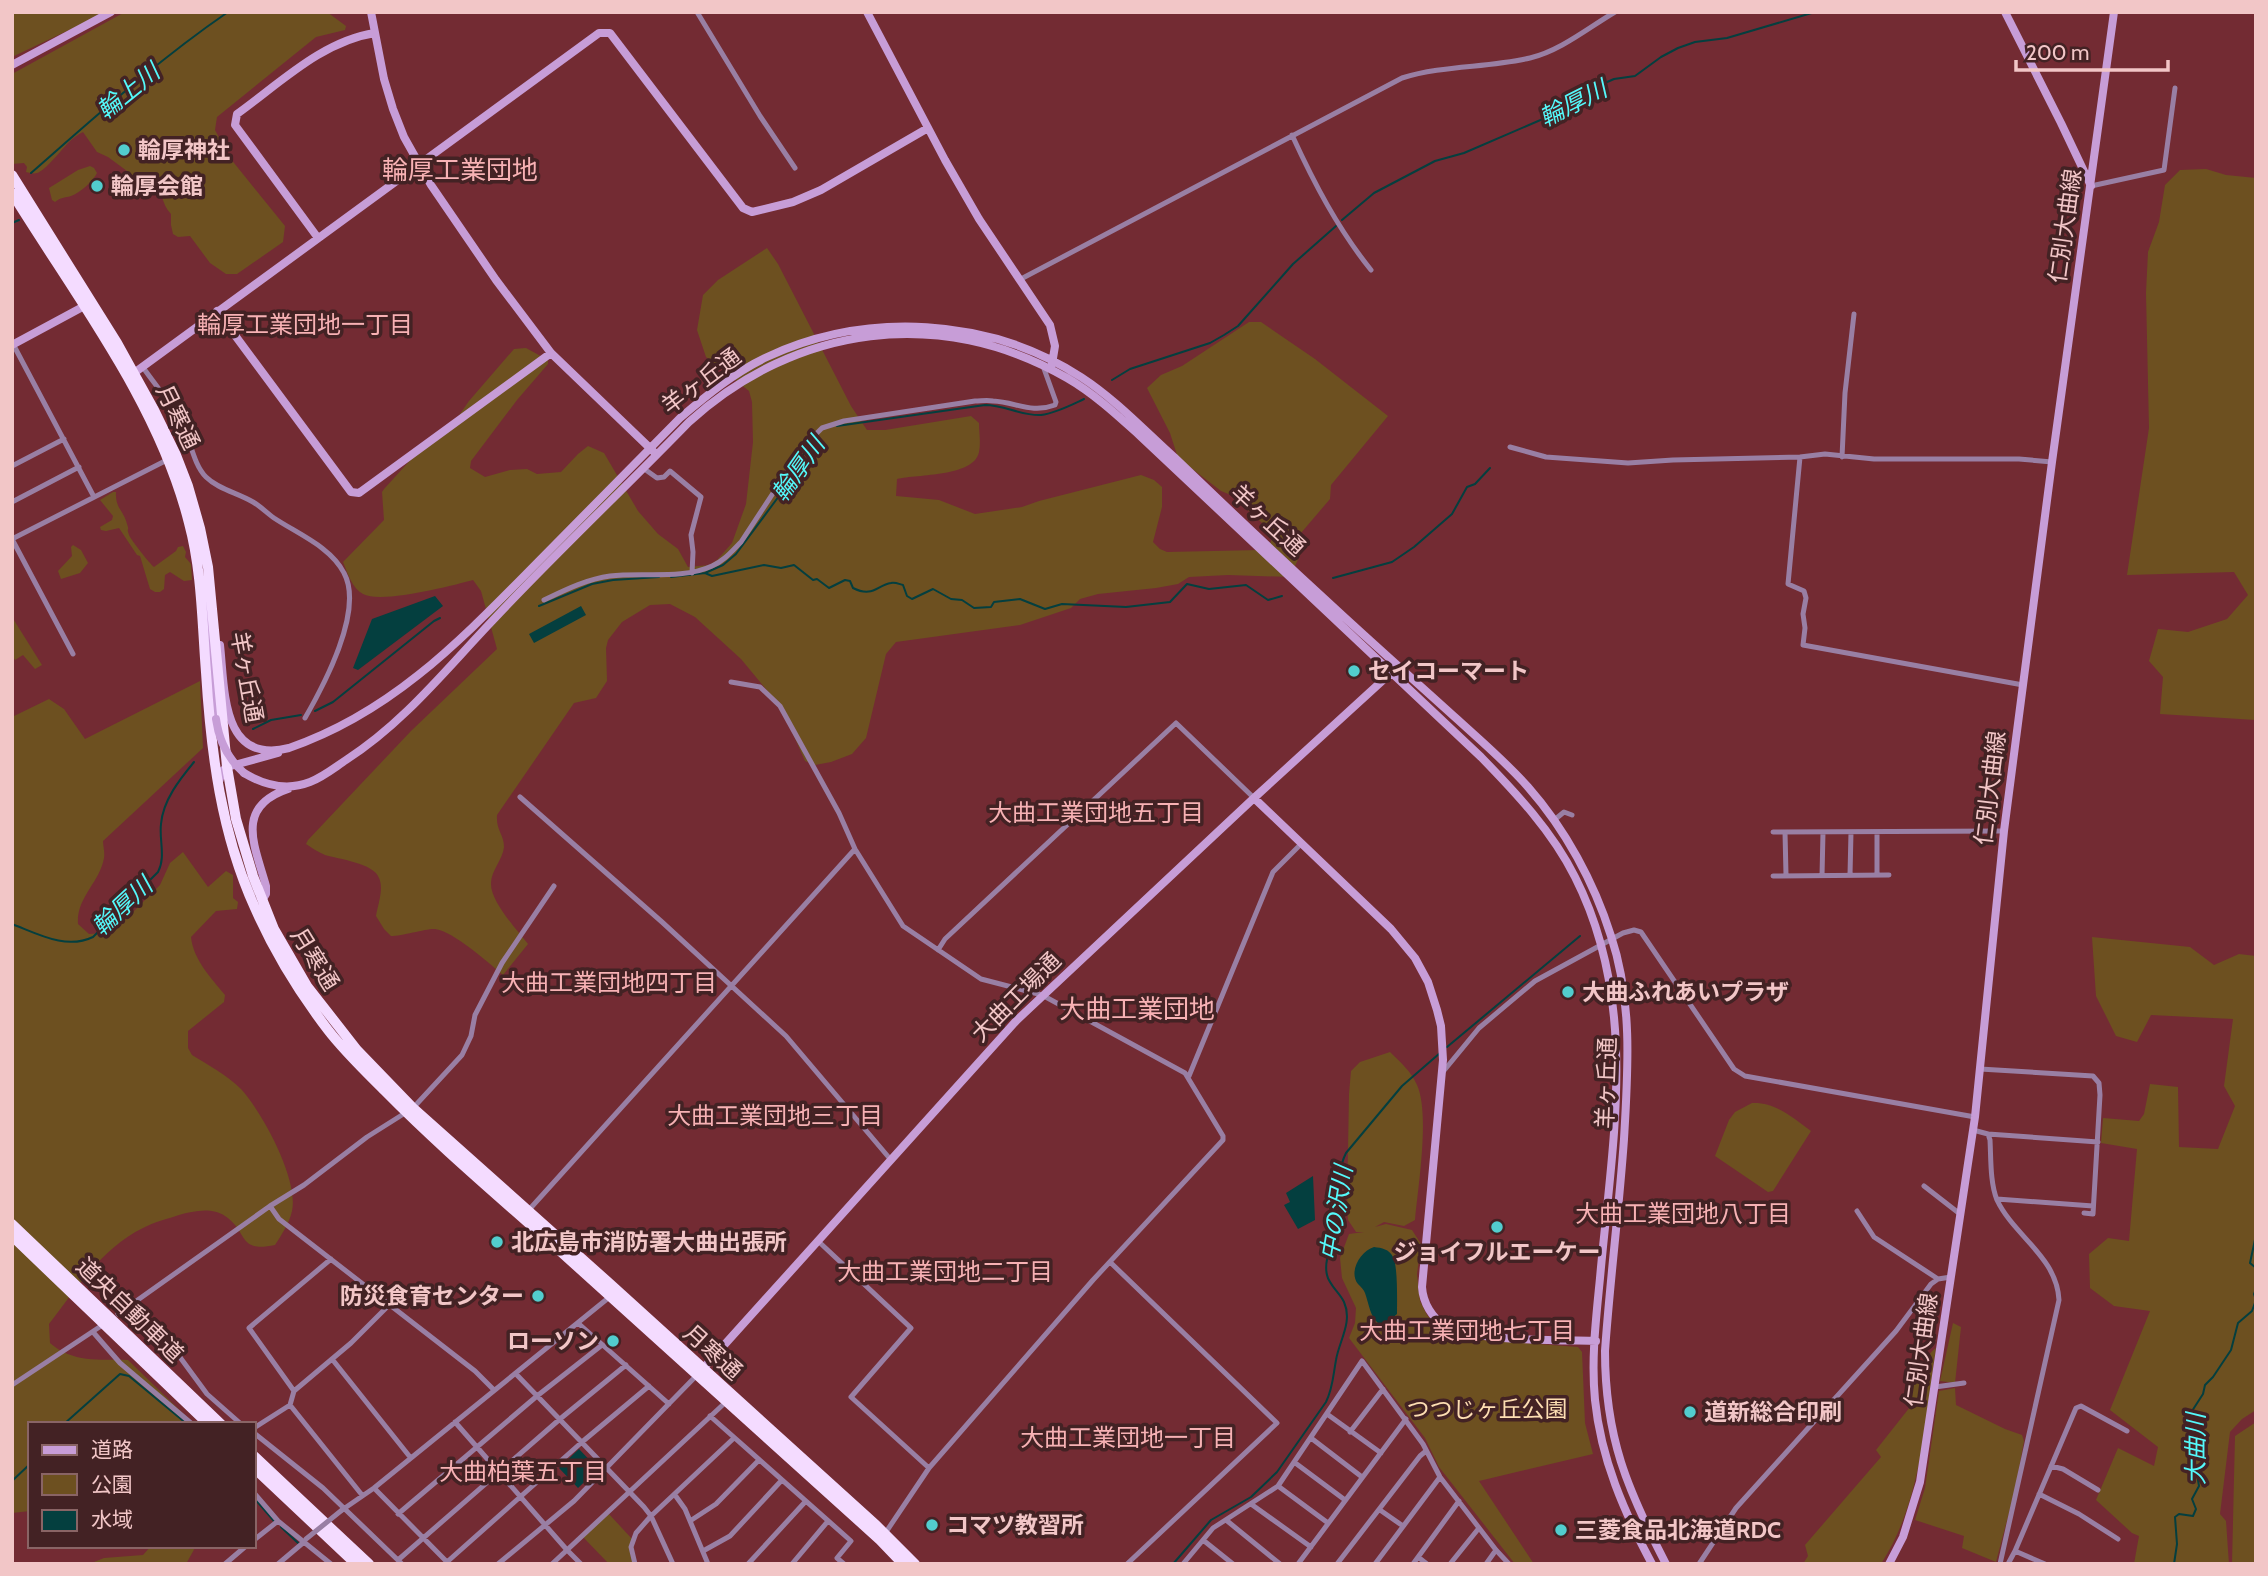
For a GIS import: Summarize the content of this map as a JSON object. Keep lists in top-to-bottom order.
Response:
{
  "streets": {
    "highway": ["月寒通", "道央自動車道"],
    "main road": ["仁別大曲線", "羊ヶ丘通", "大曲工場通"]
  },
  "crossings": [
    ["羊ヶ丘通", "月寒通"],
    ["羊ヶ丘通", "大曲工場通"],
    ["月寒通", "大曲工場通"]
  ],
  "districts": [
    "輪厚工業団地",
    "輪厚工業団地一丁目",
    "大曲工業団地五丁目",
    "大曲工業団地四丁目",
    "大曲工業団地",
    "大曲工業団地三丁目",
    "大曲工業団地八丁目",
    "大曲工業団地二丁目",
    "大曲工業団地七丁目",
    "大曲工業団地一丁目",
    "大曲柏葉五丁目"
  ],
  "water": [
    "輪上川",
    "輪厚川",
    "中の沢川",
    "大曲川"
  ],
  "parks": ["つつじヶ丘公園"],
  "places": [
    "輪厚神社",
    "輪厚会館",
    "セイコーマート",
    "大曲ふれあいプラザ",
    "ジョイフルエーケー",
    "北広島市消防署大曲出張所",
    "防災食育センター",
    "ローソン",
    "道新総合印刷",
    "コマツ教習所",
    "三菱食品北海道RDC"
  ],
  "legend": ["道路", "公園", "水域"],
  "scale_bar": "200 m"
}
